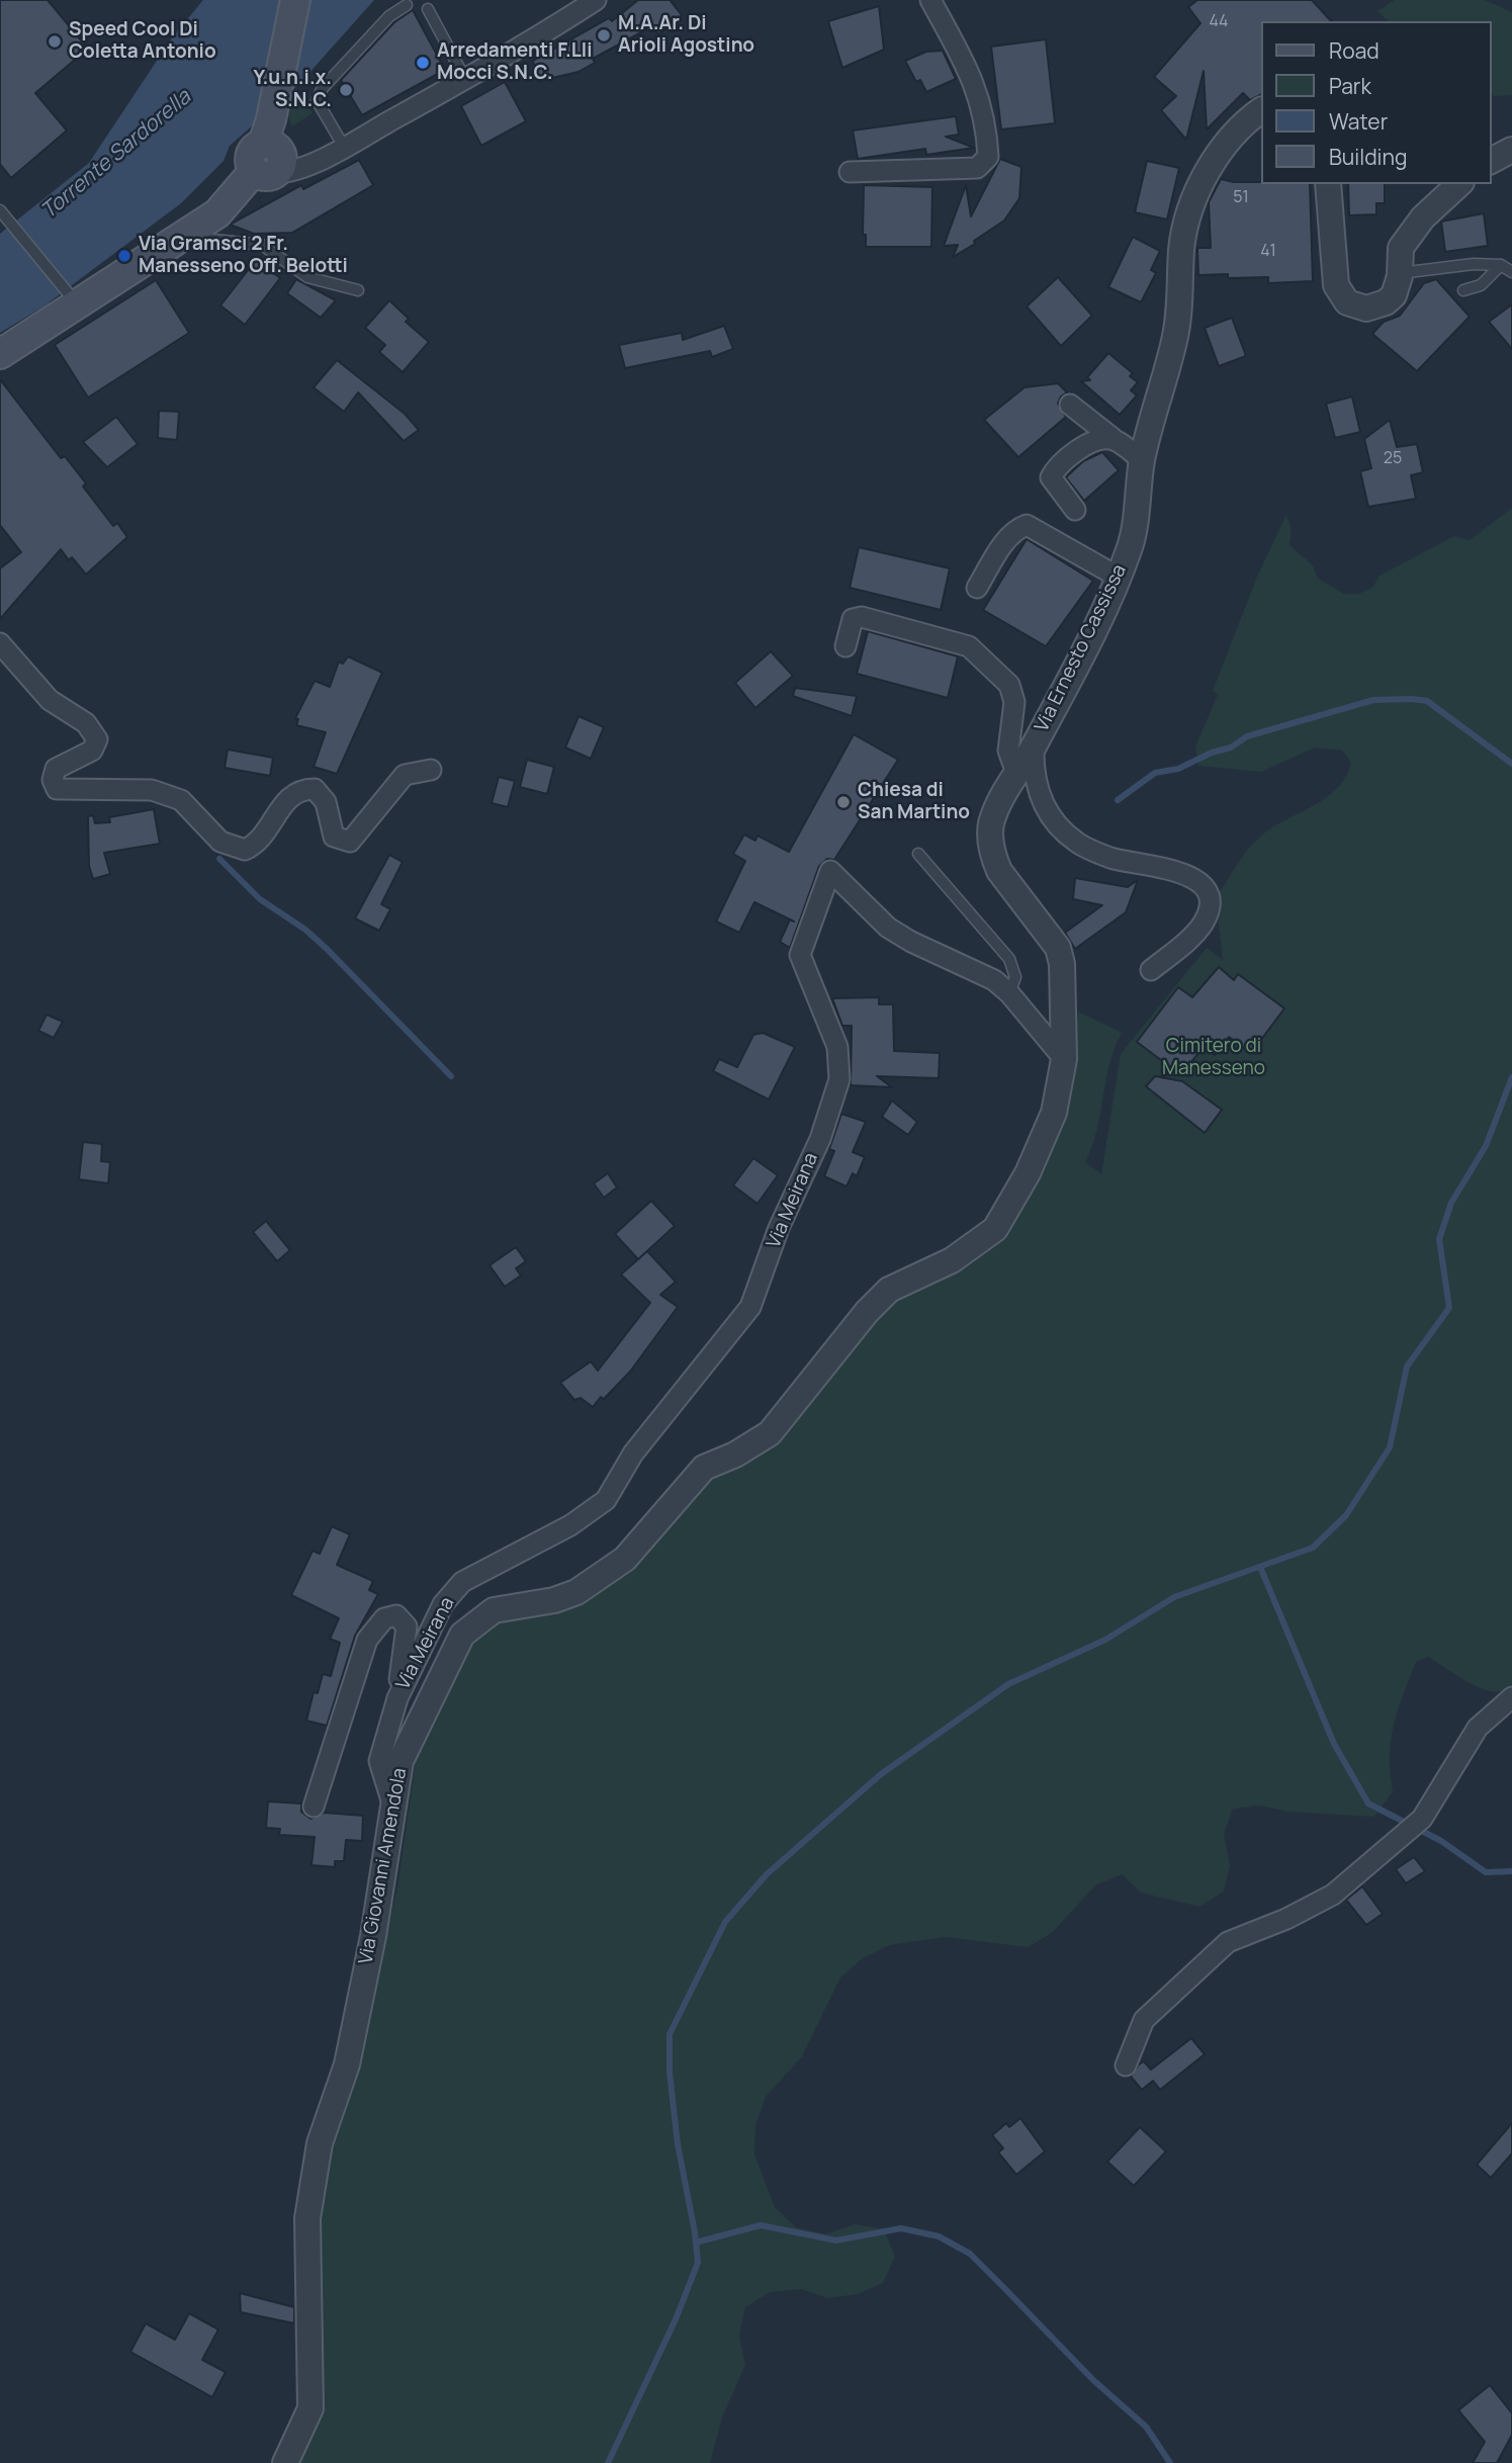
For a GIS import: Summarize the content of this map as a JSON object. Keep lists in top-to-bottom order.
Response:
{
  "streets": {
    "street": ["Via Ernesto Cassissa", "Via Meirana", "Via Giovanni Amendola"]
  },
  "crossings": [
    ["Via Ernesto Cassissa", "Via Meirana"],
    ["Via Ernesto Cassissa", "Via Giovanni Amendola"],
    ["Via Meirana", "Via Giovanni Amendola"]
  ],
  "water": ["Torrente Sardorella"],
  "parks": ["Cimitero di Manesseno"],
  "places": [
    "M.A.Ar. Di Arioli Agostino",
    "Speed Cool Di Coletta Antonio",
    "Arredamenti F.Lli Mocci S.N.C.",
    "Y.u.n.i.x. S.N.C.",
    "Via Gramsci 2 Fr. Manesseno Off. Belotti",
    "Chiesa di San Martino"
  ],
  "house_numbers": [
    "44",
    "51",
    "41",
    "25"
  ],
  "legend": [
    "Road",
    "Park",
    "Water",
    "Building"
  ]
}
